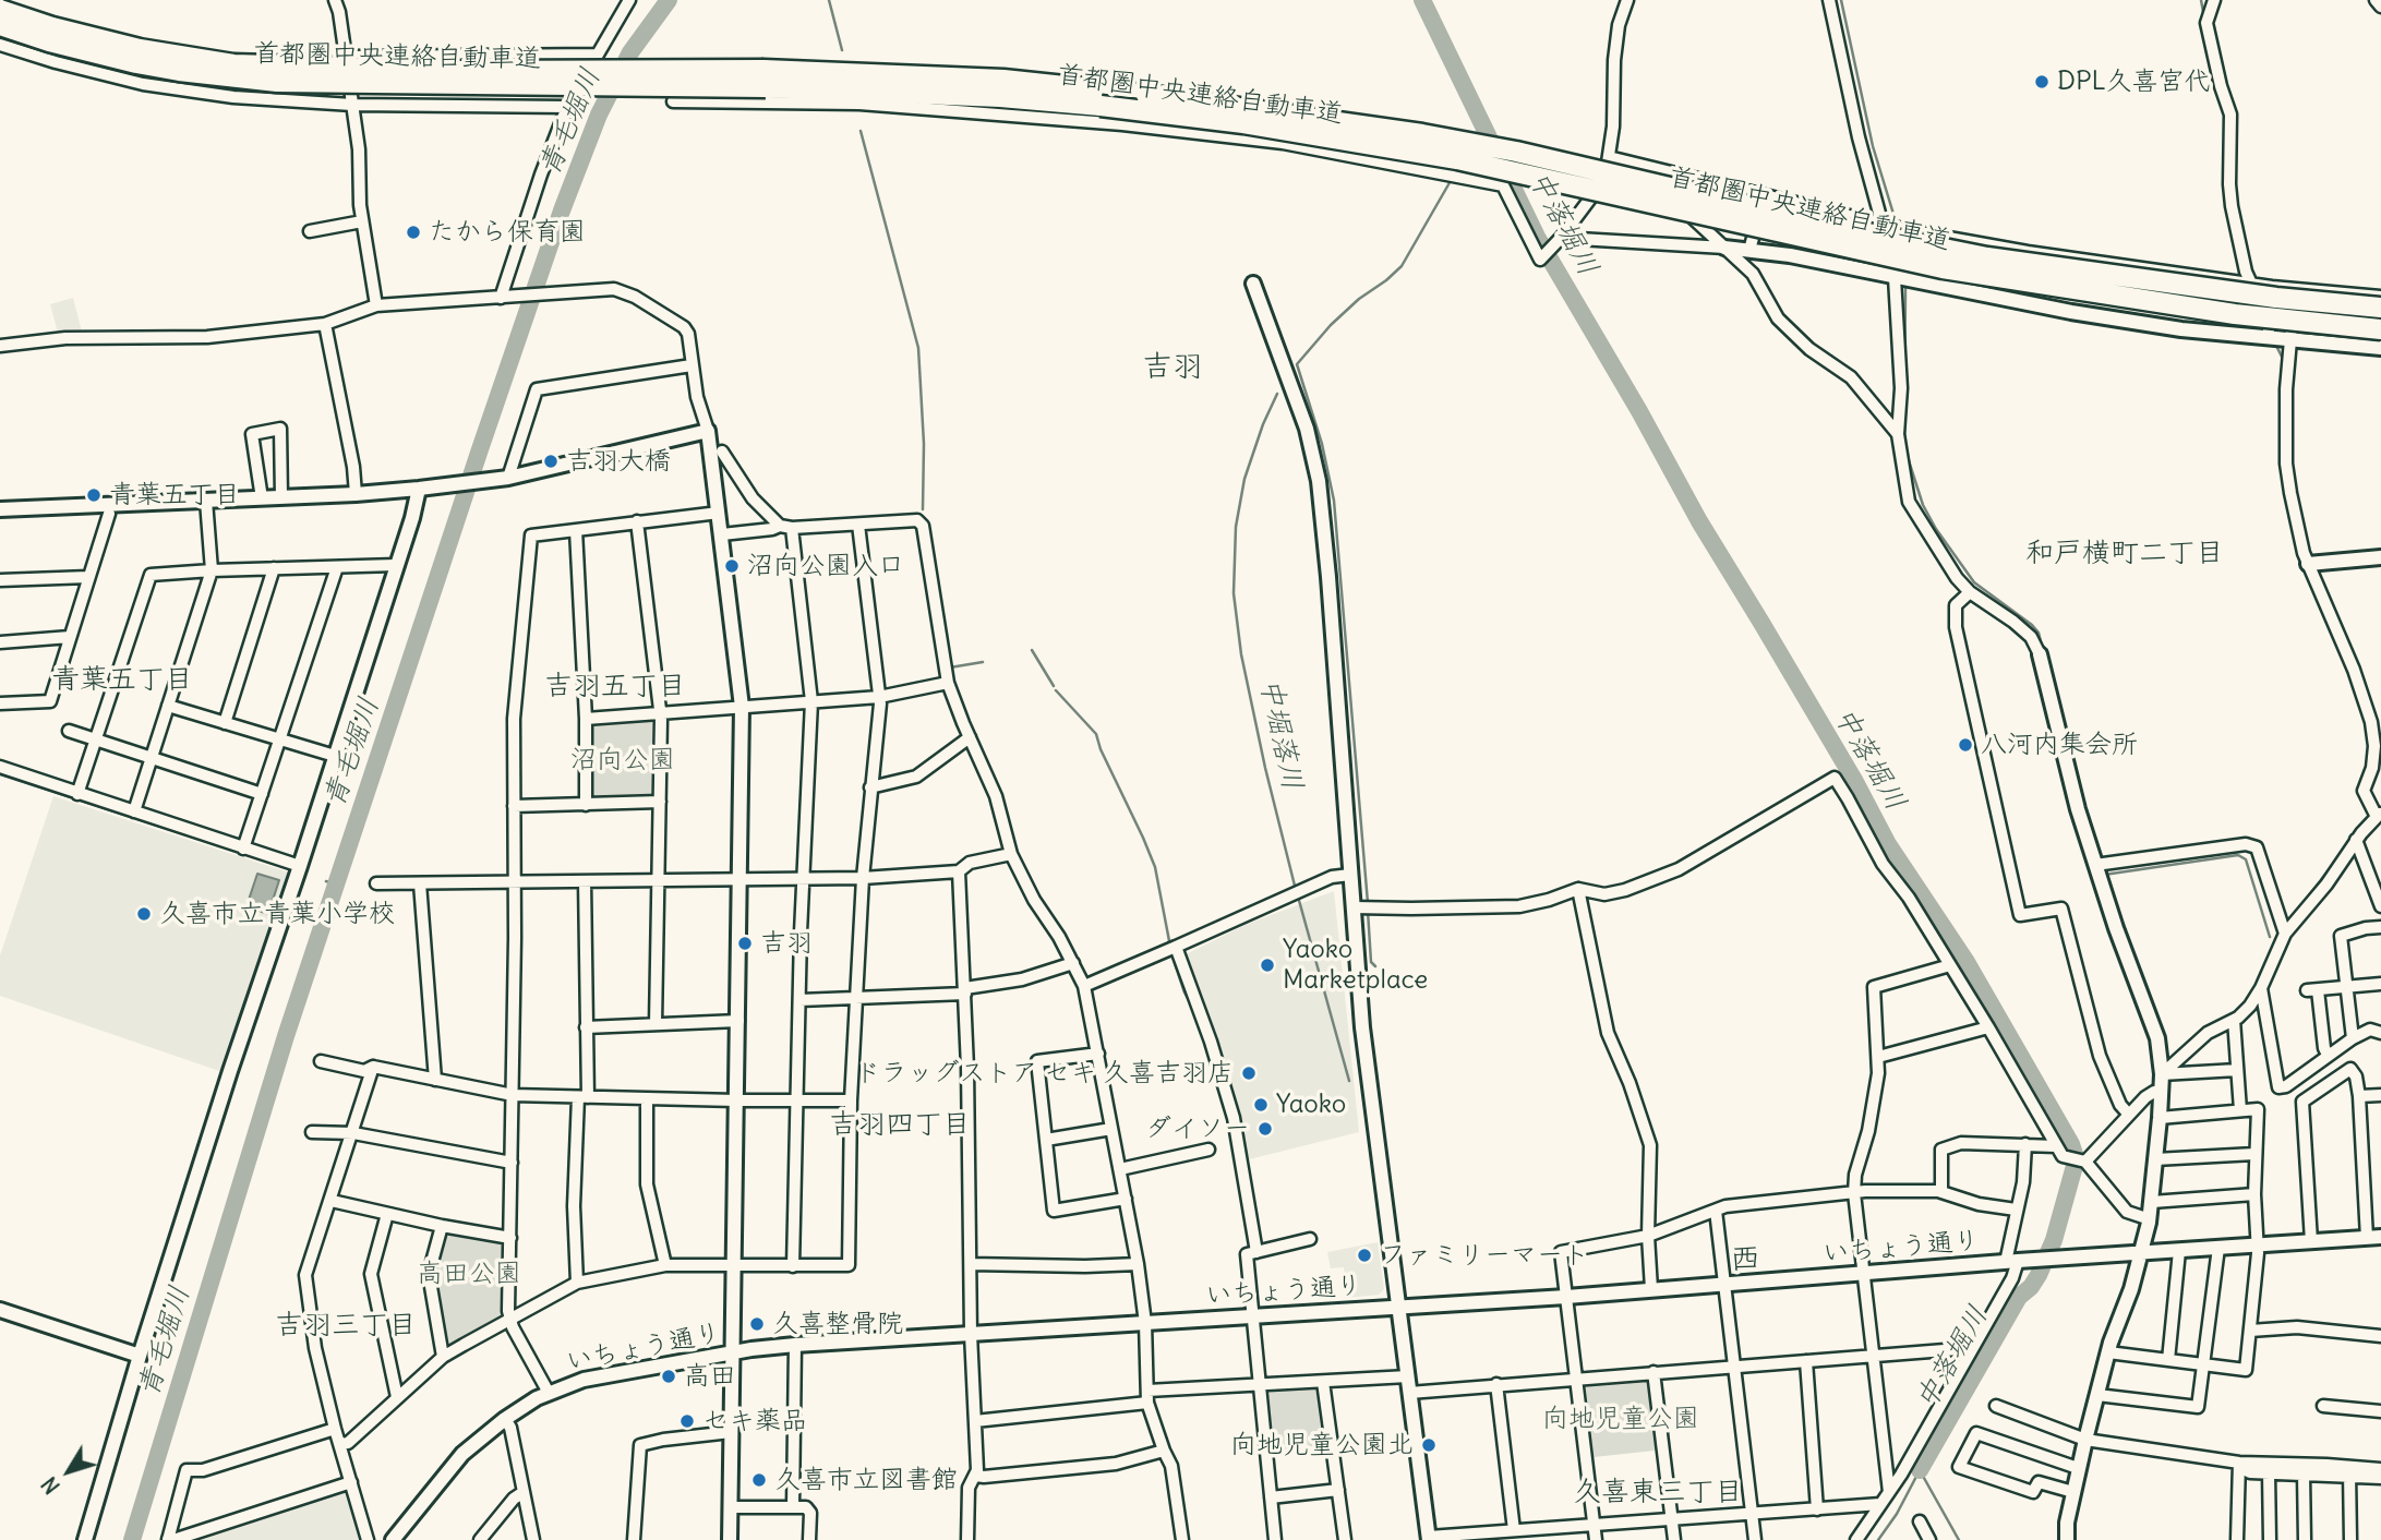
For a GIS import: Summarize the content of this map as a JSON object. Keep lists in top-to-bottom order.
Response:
{
  "streets": {
    "highway": ["首都圏中央連絡自動車道"],
    "street": ["いちょう通り"]
  },
  "districts": [
    "吉羽",
    "和戸横町二丁目",
    "青葉五丁目",
    "吉羽五丁目",
    "吉羽四丁目",
    "西",
    "吉羽三丁目",
    "久喜東三丁目"
  ],
  "water": ["青毛堀川", "中落堀川", "中堀落川"],
  "parks": ["沼向公園", "高田公園", "向地児童公園"],
  "places": [
    "DPL久喜宮代",
    "たから保育園",
    "吉羽大橋",
    "青葉五丁目",
    "沼向公園入口",
    "八河内集会所",
    "久喜市立青葉小学校",
    "吉羽",
    "Yaoko Marketplace",
    "ドラッグストア セキ 久喜吉羽店",
    "Yaoko",
    "ダイソー",
    "ファミリーマート",
    "久喜整骨院",
    "高田",
    "セキ薬品",
    "向地児童公園北",
    "久喜市立図書館"
  ],
  "north": "bottom left"
}
